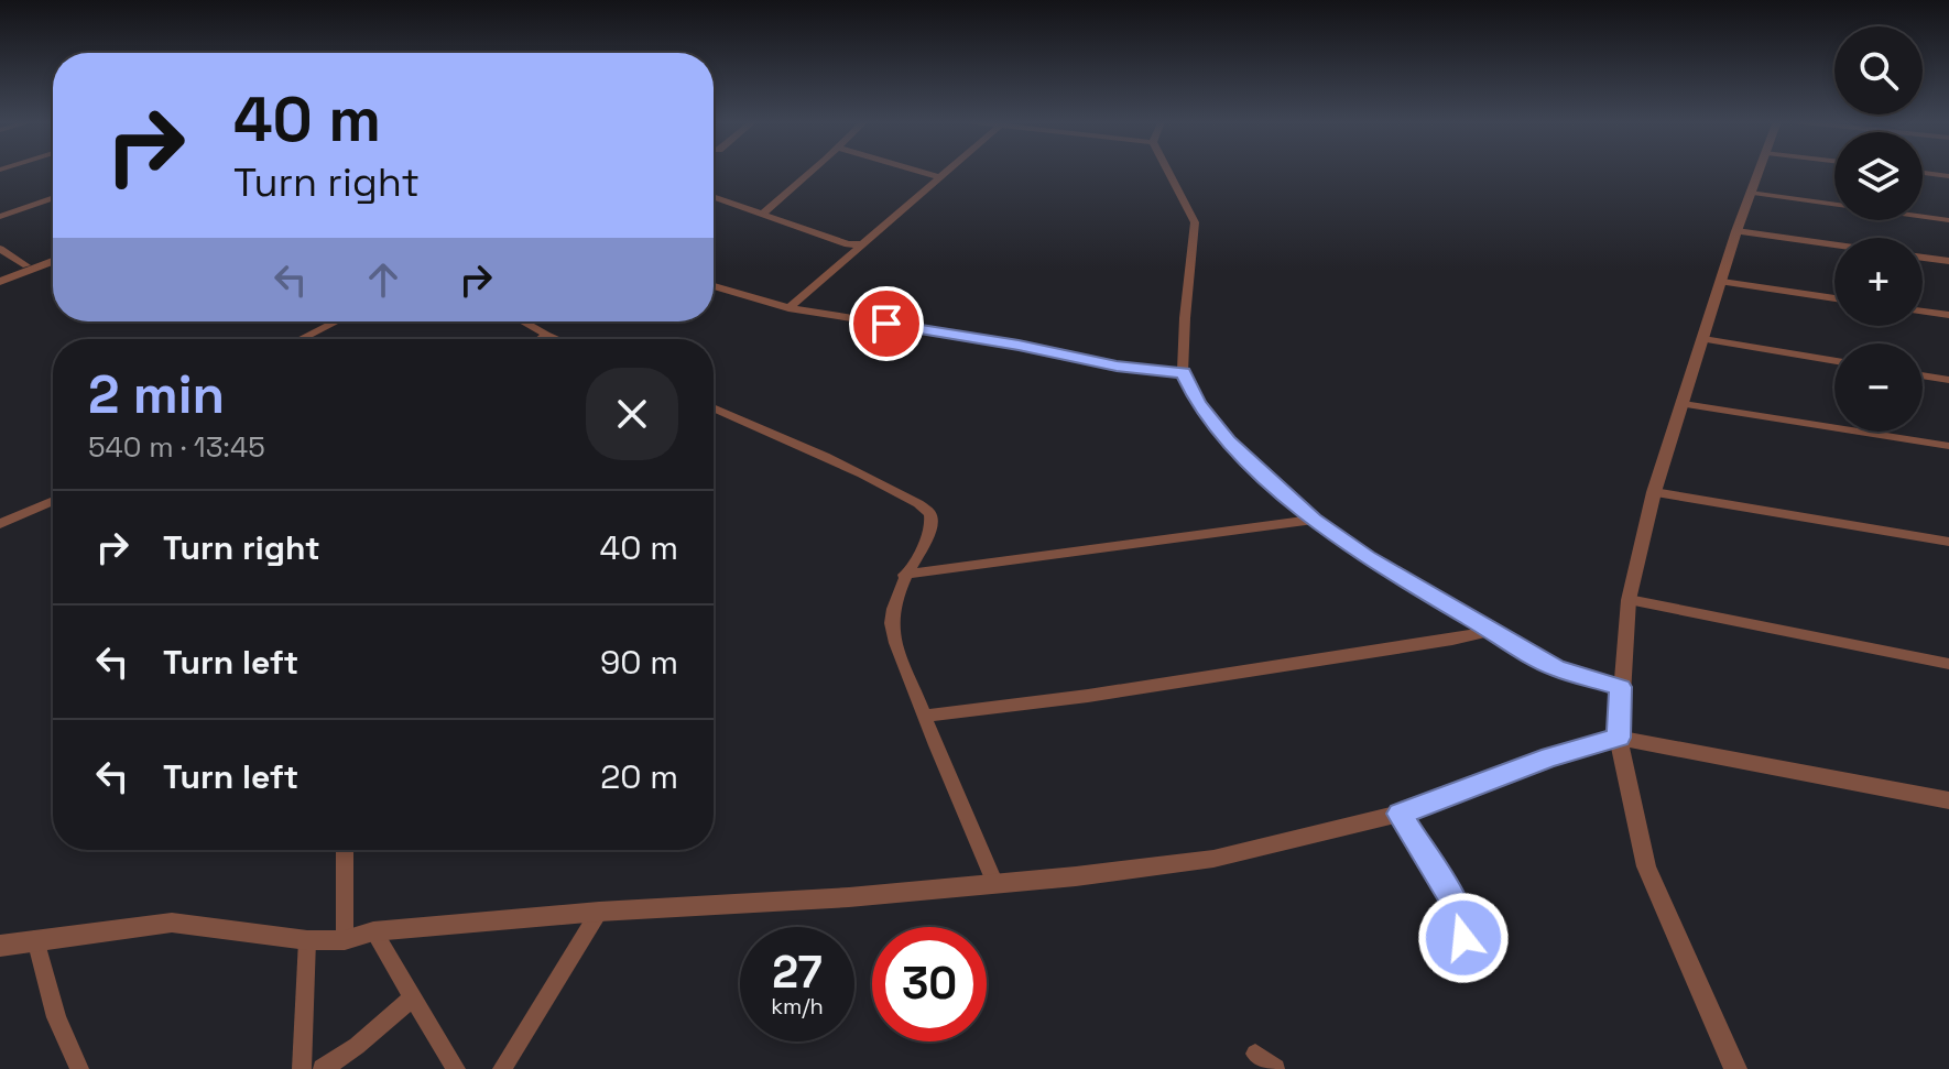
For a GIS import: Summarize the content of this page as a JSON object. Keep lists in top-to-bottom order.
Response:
{
  "page": {
    "map_buttons": ["+", "−"],
    "turn": ["40 m", "Turn right"],
    "heading": ["2 min", "540 m · 13:45"],
    "list": [
      {
        "name": "Turn right",
        "value": "40 m"
      },
      {
        "name": "Turn left",
        "value": "90 m"
      },
      {
        "name": "Turn left",
        "value": "20 m"
      }
    ],
    "speed": "27 km/h",
    "limit": "30"
  }
}
